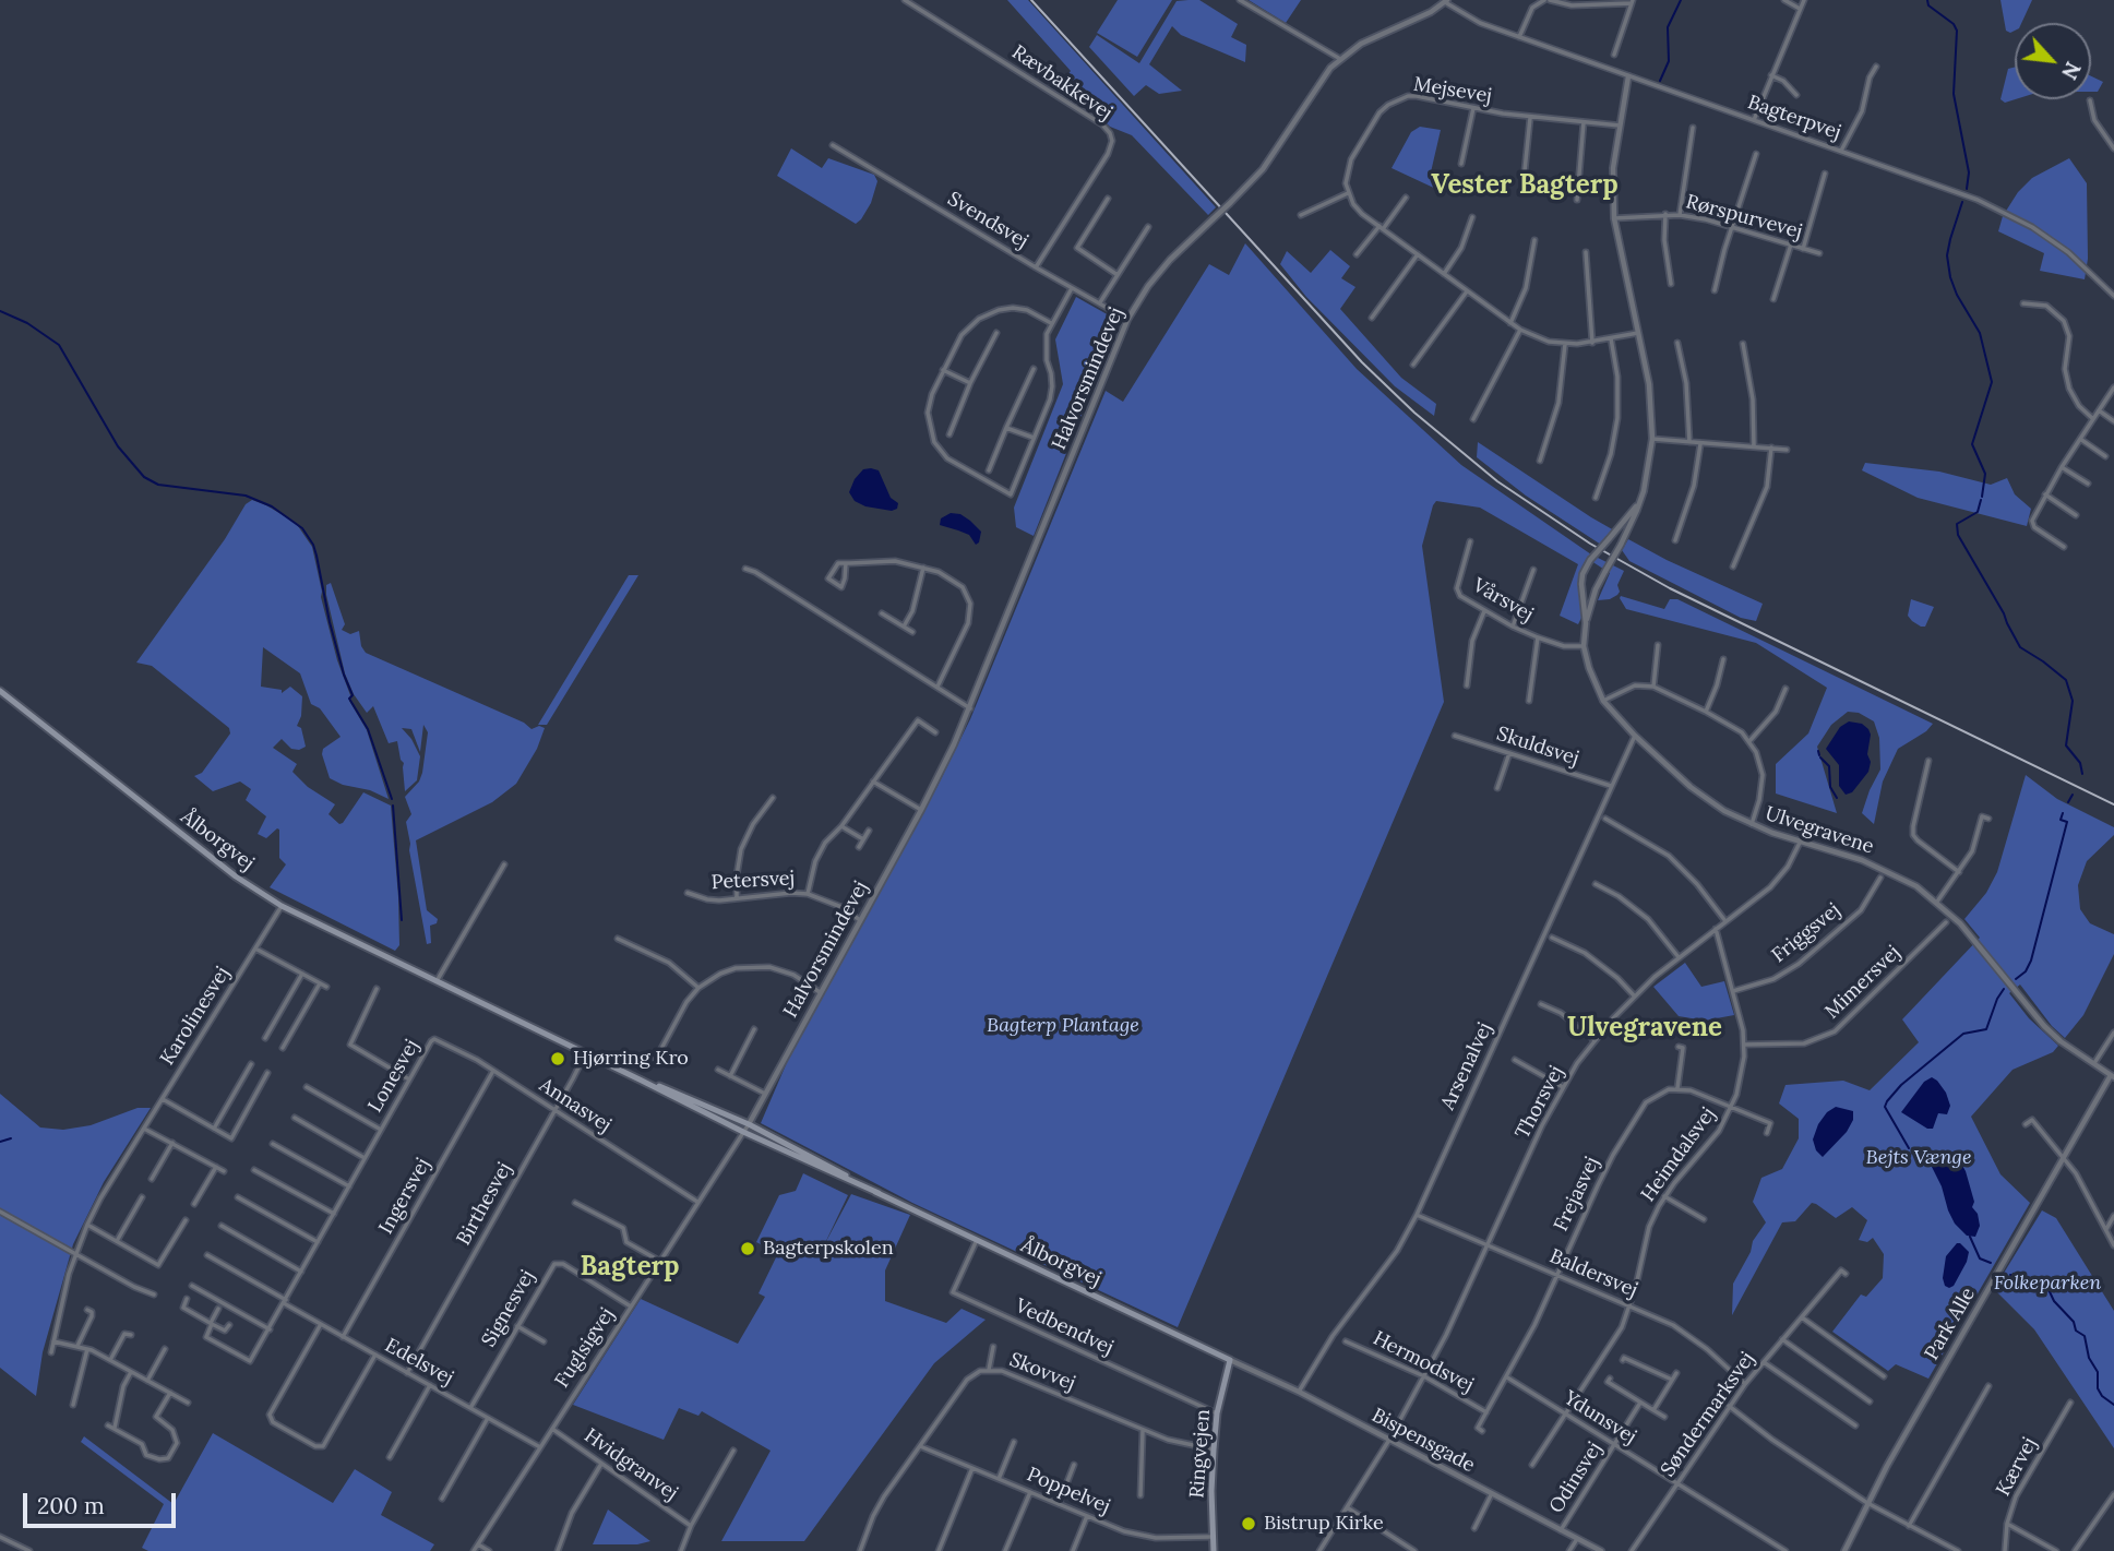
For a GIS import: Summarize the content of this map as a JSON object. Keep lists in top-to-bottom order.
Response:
{
  "streets": {
    "main road": ["Ålborgvej", "Ringvejen"],
    "street": [
      "Rævbakkevej",
      "Mejsevej",
      "Bagterpvej",
      "Rørspurvevej",
      "Svendsvej",
      "Halvorsmindevej",
      "Vårsvej",
      "Skuldsvej",
      "Ulvegravene",
      "Petersvej",
      "Friggsvej",
      "Mimersvej",
      "Karolinesvej",
      "Arsenalvej",
      "Lonesvej",
      "Thorsvej",
      "Annasvej",
      "Heimdalsvej",
      "Frejasvej",
      "Ingersvej",
      "Birthesvej",
      "Baldersvej",
      "Signesvej",
      "Park Alle",
      "Vedbendvej",
      "Fuglsigvej",
      "Edelsvej",
      "Hermodsvej",
      "Skovvej",
      "Søndermarksvej",
      "Ydunsvej",
      "Bispensgade",
      "Hvidgranvej",
      "Kærvej",
      "Odinsvej",
      "Poppelvej"
    ]
  },
  "crossings": [
    ["Rævbakkevej", "Svendsvej"],
    ["Mejsevej", "Ulvegravene"],
    ["Bagterpvej", "Halvorsmindevej"],
    ["Bagterpvej", "Ulvegravene"],
    ["Rørspurvevej", "Ulvegravene"],
    ["Svendsvej", "Halvorsmindevej"],
    ["Halvorsmindevej", "Ålborgvej"],
    ["Halvorsmindevej", "Petersvej"],
    ["Halvorsmindevej", "Fuglsigvej"],
    ["Vårsvej", "Ulvegravene"],
    ["Skuldsvej", "Arsenalvej"],
    ["Ulvegravene", "Arsenalvej"],
    ["Ulvegravene", "Thorsvej"],
    ["Ulvegravene", "Park Alle"],
    ["Ålborgvej", "Karolinesvej"],
    ["Ålborgvej", "Birthesvej"],
    ["Ålborgvej", "Vedbendvej"],
    ["Ålborgvej", "Fuglsigvej"],
    ["Ålborgvej", "Bispensgade"],
    ["Ålborgvej", "Ringvejen"],
    ["Friggsvej", "Heimdalsvej"],
    ["Mimersvej", "Heimdalsvej"],
    ["Arsenalvej", "Baldersvej"],
    ["Arsenalvej", "Bispensgade"],
    ["Lonesvej", "Annasvej"],
    ["Lonesvej", "Edelsvej"],
    ["Thorsvej", "Heimdalsvej"],
    ["Thorsvej", "Baldersvej"],
    ["Thorsvej", "Hermodsvej"],
    ["Thorsvej", "Bispensgade"],
    ["Annasvej", "Ingersvej"],
    ["Annasvej", "Birthesvej"],
    ["Annasvej", "Fuglsigvej"],
    ["Heimdalsvej", "Baldersvej"],
    ["Heimdalsvej", "Ydunsvej"],
    ["Frejasvej", "Baldersvej"],
    ["Frejasvej", "Hermodsvej"],
    ["Frejasvej", "Ydunsvej"],
    ["Ingersvej", "Edelsvej"],
    ["Birthesvej", "Edelsvej"],
    ["Baldersvej", "Søndermarksvej"],
    ["Signesvej", "Fuglsigvej"],
    ["Signesvej", "Edelsvej"],
    ["Vedbendvej", "Ringvejen"],
    ["Fuglsigvej", "Edelsvej"],
    ["Fuglsigvej", "Hvidgranvej"],
    ["Skovvej", "Ringvejen"],
    ["Skovvej", "Poppelvej"],
    ["Søndermarksvej", "Ydunsvej"],
    ["Ydunsvej", "Odinsvej"],
    ["Bispensgade", "Ringvejen"],
    ["Bispensgade", "Odinsvej"],
    ["Ringvejen", "Poppelvej"]
  ],
  "districts": ["Vester Bagterp", "Ulvegravene", "Bagterp"],
  "parks": ["Bagterp Plantage", "Bejts Vænge", "Folkeparken"],
  "places": ["Hjørring Kro", "Bagterpskolen", "Bistrup Kirke"],
  "scale_bar": "200 m",
  "north": "bottom right"
}
